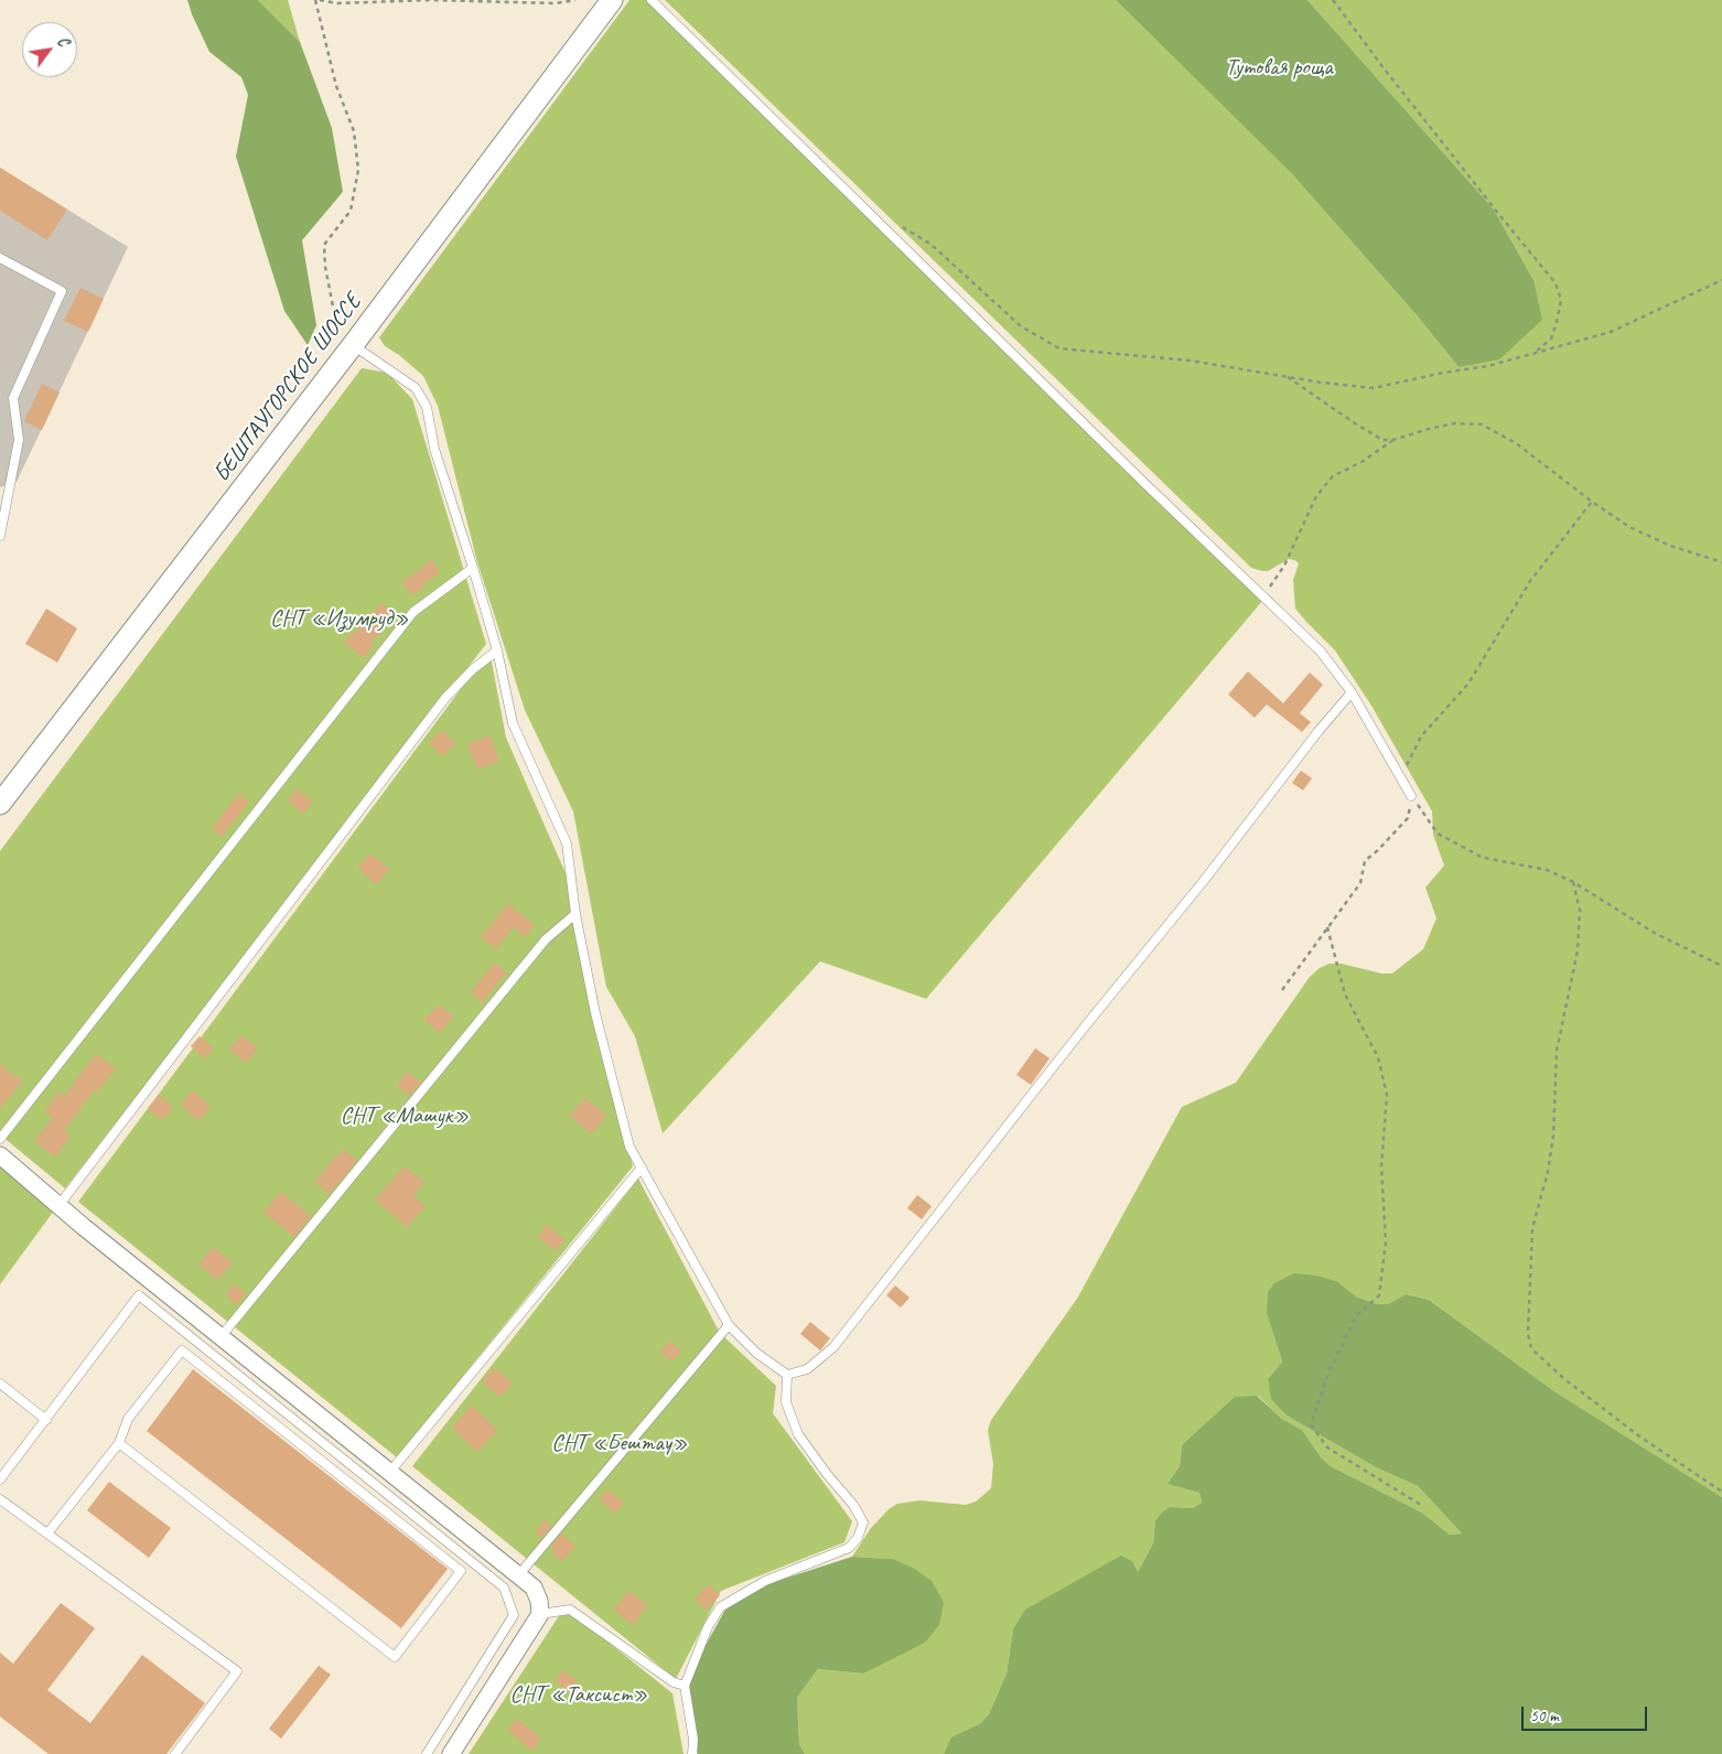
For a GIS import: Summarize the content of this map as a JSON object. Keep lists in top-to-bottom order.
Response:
{
  "streets": {
    "street": ["БЕШТАУГОРСКОЕ ШОССЕ"]
  },
  "parks": [
    "Тутовая роща",
    "СНТ «Изумруд»",
    "СНТ «Машук»",
    "СНТ «Бештау»",
    "СНТ «Таксист»"
  ],
  "scale_bar": "50 m",
  "north": "top right"
}
